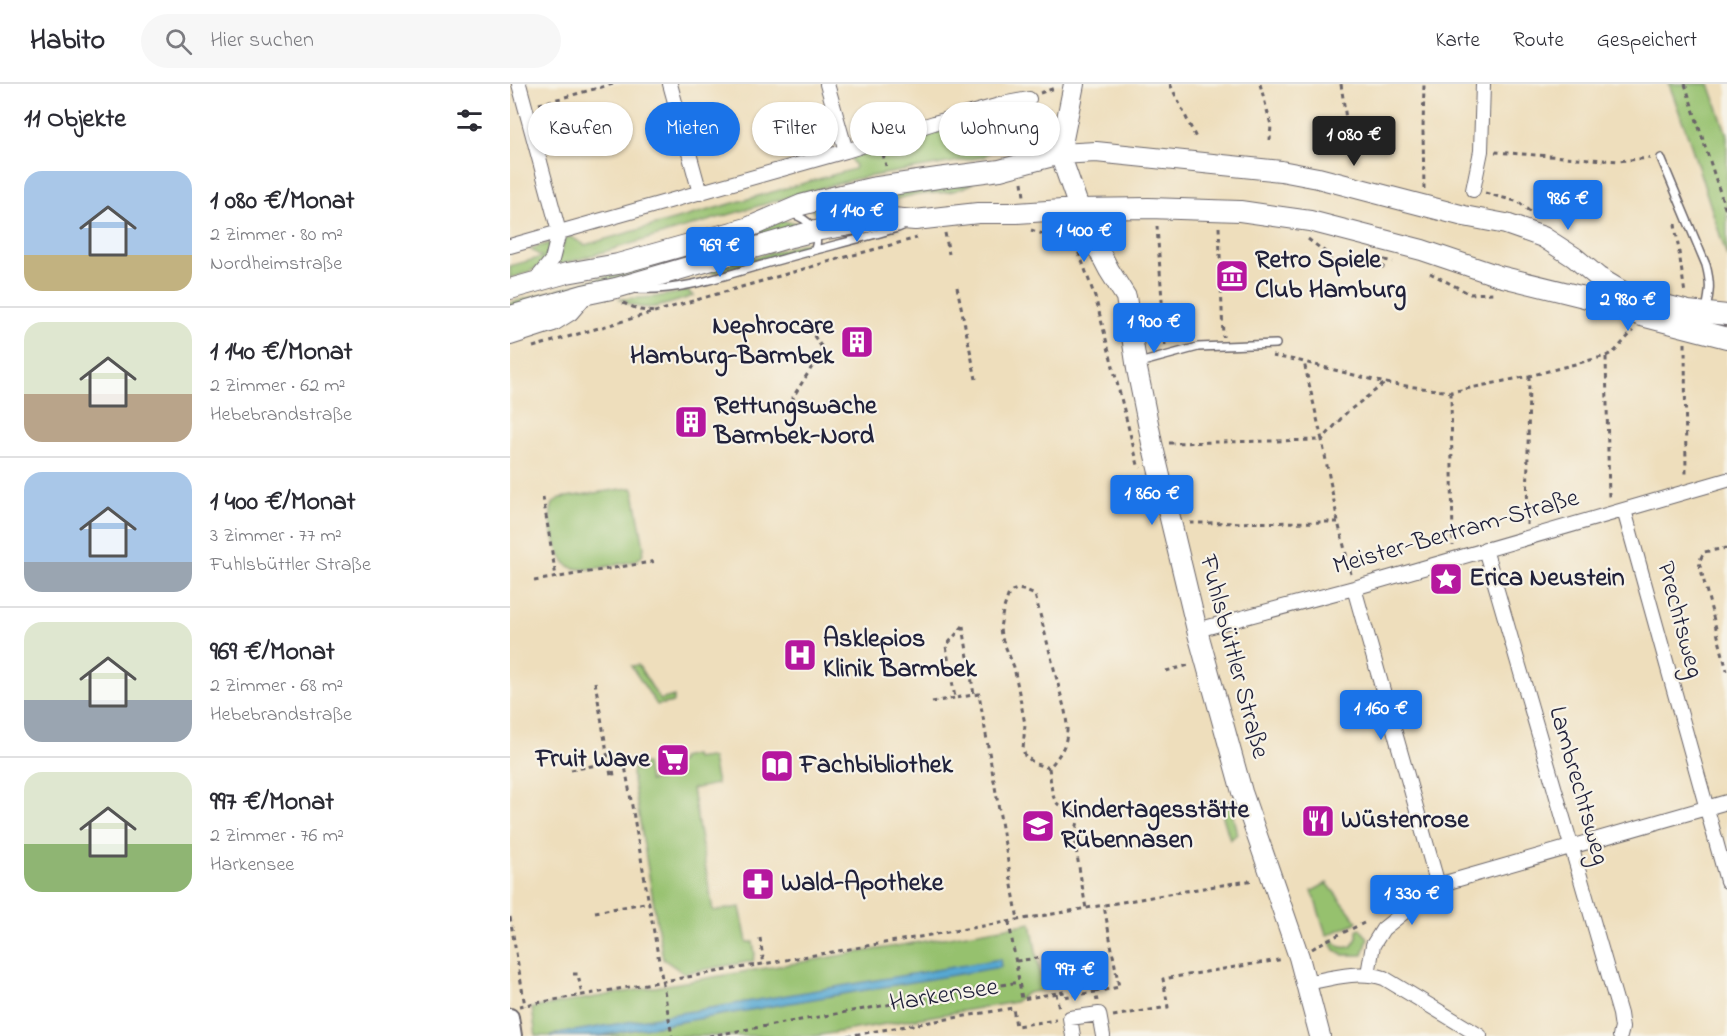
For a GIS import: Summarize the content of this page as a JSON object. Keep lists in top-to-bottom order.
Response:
{
  "streets": {
    "main road": ["Fuhlsbüttler Straße"],
    "street": ["Meister-Bertram-Straße", "Prechtsweg", "Lambrechtsweg"],
    "path": ["Harkensee"]
  },
  "crossings": [
    ["Meister-Bertram-Straße", "Prechtsweg"],
    ["Meister-Bertram-Straße", "Fuhlsbüttler Straße"],
    ["Meister-Bertram-Straße", "Lambrechtsweg"]
  ],
  "places": {
    "museum": ["Retro Spiele Club Hamburg"],
    "building": ["Nephrocare Hamburg-Barmbek", "Rettungswache Barmbek-Nord"],
    "place": ["Erica Neustein"],
    "hospital": ["Asklepios Klinik Barmbek"],
    "supermarket": ["Fruit Wave"],
    "library": ["Fachbibliothek"],
    "restaurant": ["Wüstenrose"],
    "school or university": ["Kindertagesstätte Rübennasen"],
    "pharmacy": ["Wald-Apotheke"]
  },
  "page": {
    "header": "Habito",
    "search": "Hier suchen",
    "nav": ["Karte", "Route", "Gespeichert"],
    "heading": "11 Objekte",
    "chip": [
      "Kaufen",
      "Mieten",
      "Filter",
      "Neu",
      "Wohnung"
    ],
    "price": [
      "1 080 €",
      "986 €",
      "1 140 €",
      "1 400 €",
      "969 €",
      "2 980 €",
      "1 900 €",
      "1 860 €",
      "1 160 €",
      "1 330 €",
      "997 €"
    ],
    "list": [
      {
        "name": "1 080 €/Monat",
        "note": "2 Zimmer · 80 m² · Nordheimstraße"
      },
      {
        "name": "1 140 €/Monat",
        "note": "2 Zimmer · 62 m² · Hebebrandstraße"
      },
      {
        "name": "1 400 €/Monat",
        "note": "3 Zimmer · 77 m² · Fuhlsbüttler Straße"
      },
      {
        "name": "969 €/Monat",
        "note": "2 Zimmer · 68 m² · Hebebrandstraße"
      },
      {
        "name": "997 €/Monat",
        "note": "2 Zimmer · 76 m² · Harkensee"
      }
    ]
  }
}
